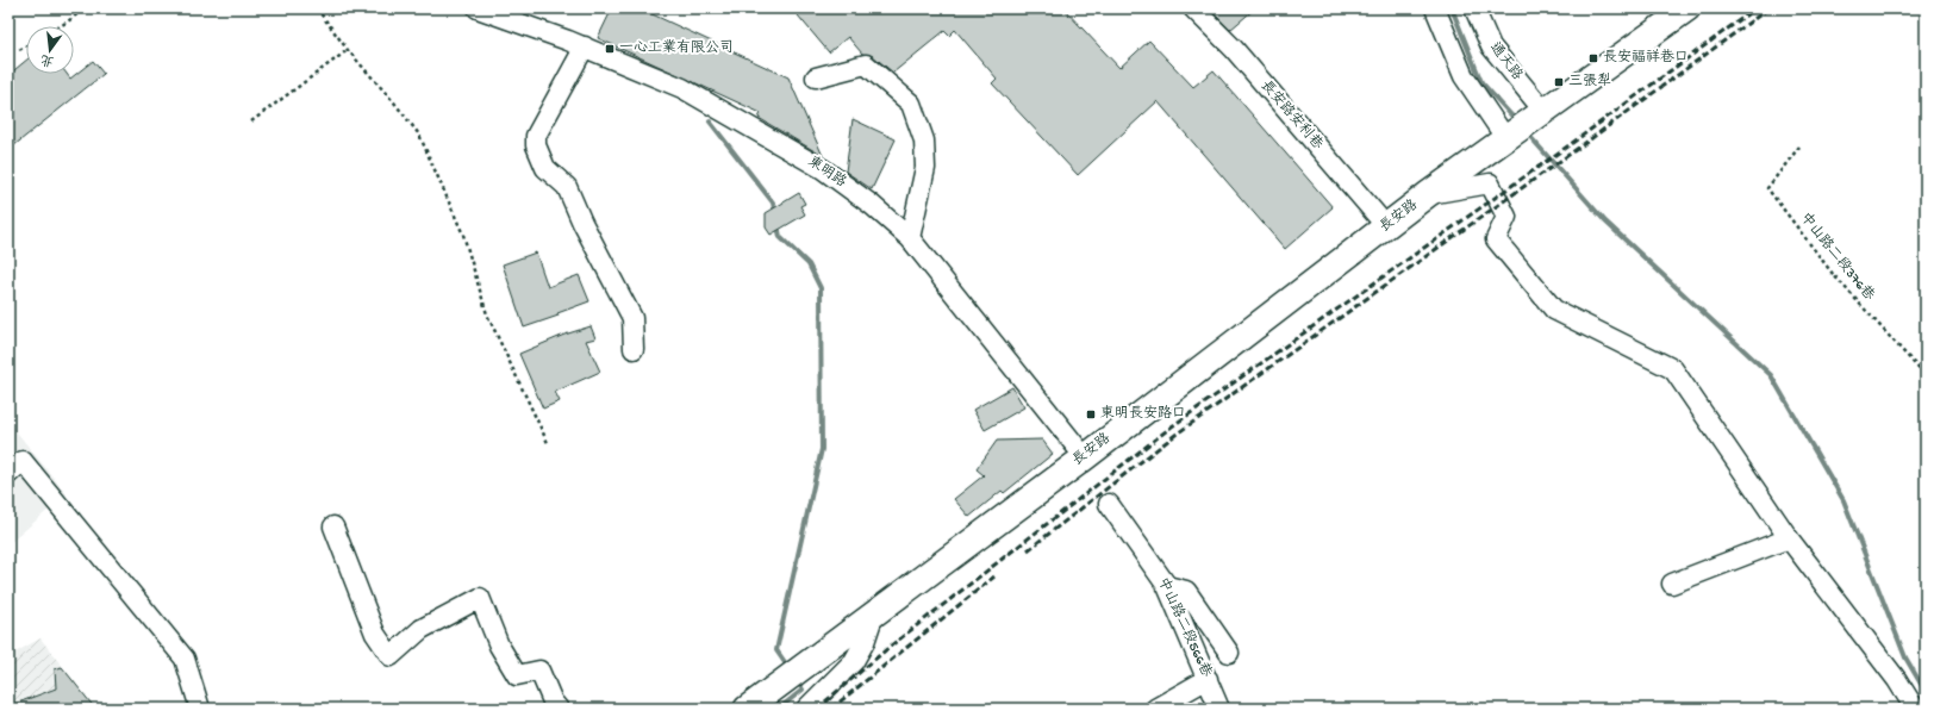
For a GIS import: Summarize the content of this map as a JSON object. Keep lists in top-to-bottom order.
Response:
{
  "streets": {
    "main road": ["長安路"],
    "street": [
      "通天路",
      "長安路安利巷",
      "東明路",
      "中山路二段566巷"
    ],
    "path": ["中山路二段376巷"]
  },
  "crossings": [
    ["長安路安利巷", "長安路"],
    ["東明路", "長安路"]
  ],
  "places": {
    "transit": [
      "一心工業有限公司",
      "長安福祥巷口",
      "三張犁",
      "東明長安路口"
    ]
  },
  "north": "bottom"
}
